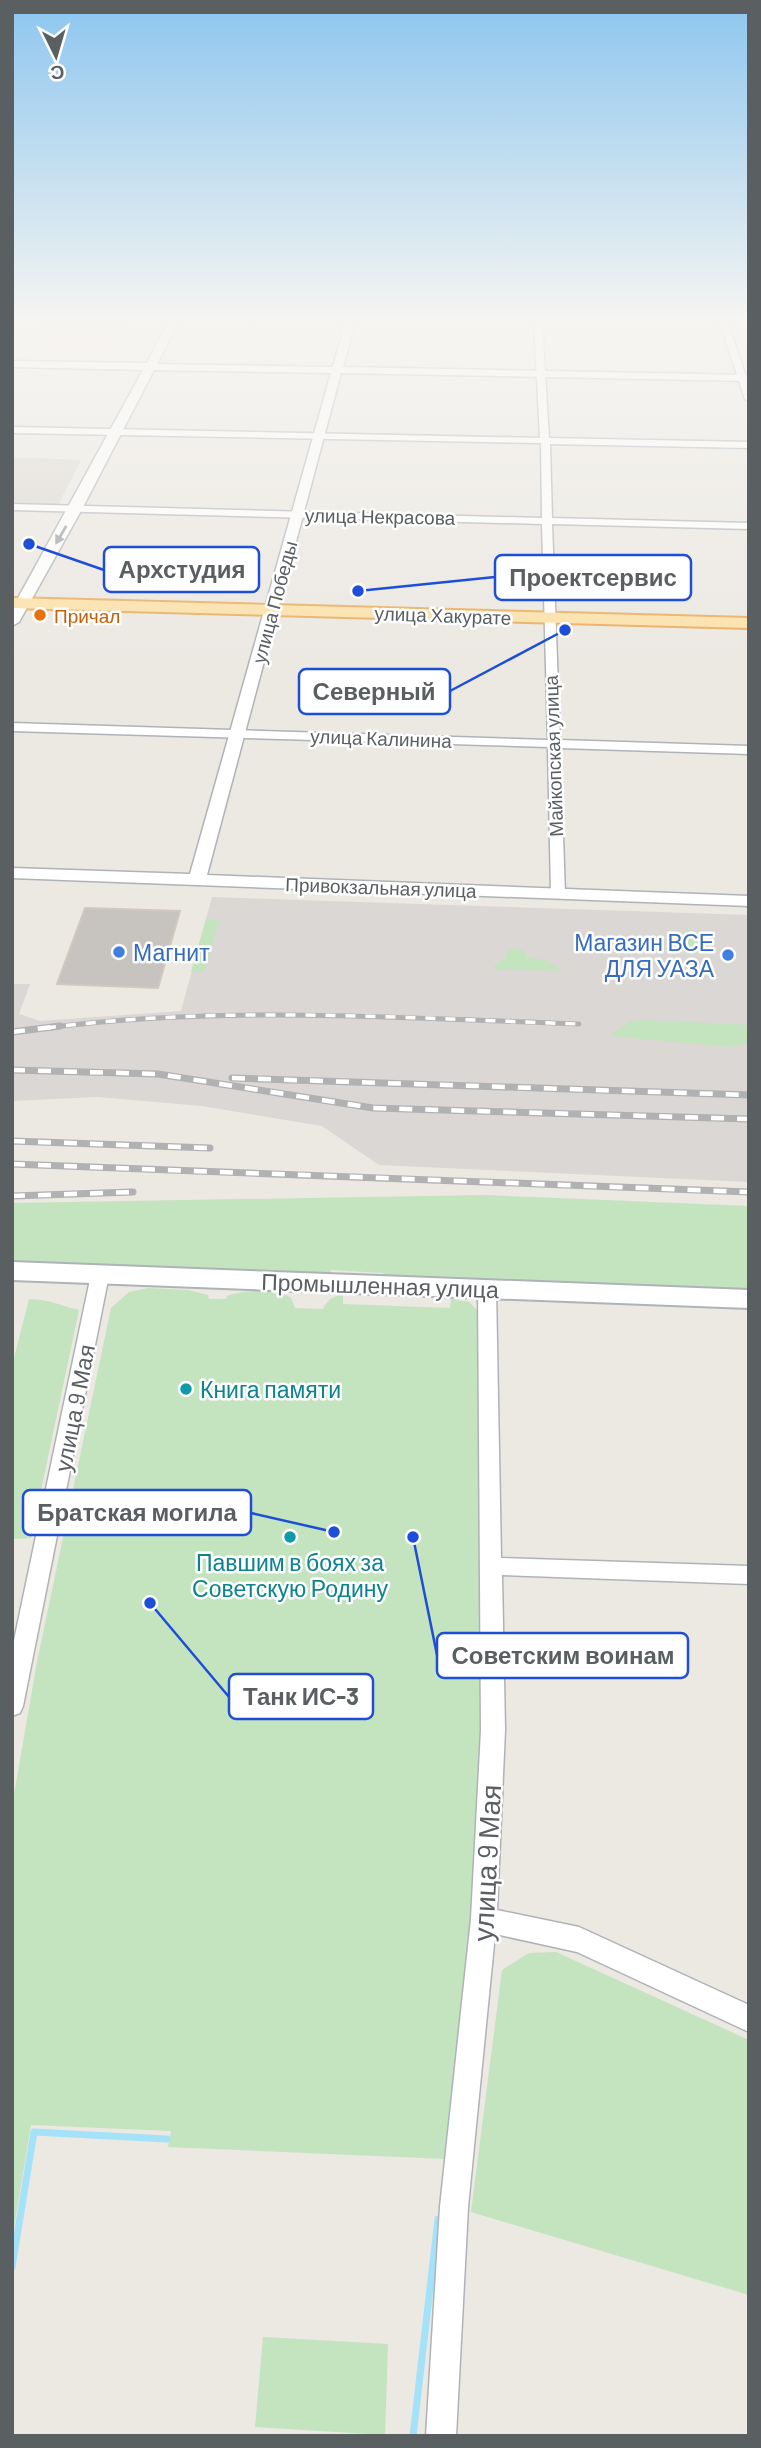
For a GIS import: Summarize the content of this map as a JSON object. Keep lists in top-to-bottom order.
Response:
{
  "streets": {
    "main road": ["улица Хакурате", "Промышленная улица"],
    "street": [
      "улица Некрасова",
      "улица Победы",
      "улица Калинина",
      "Майкопская улица",
      "Привокзальная улица",
      "улица 9 Мая"
    ]
  },
  "crossings": [
    ["улица Некрасова", "улица Победы"],
    ["улица Некрасова", "Майкопская улица"],
    ["улица Победы", "улица Хакурате"],
    ["улица Победы", "улица Калинина"],
    ["улица Победы", "Привокзальная улица"],
    ["улица Хакурате", "Майкопская улица"],
    ["улица Калинина", "Майкопская улица"],
    ["Майкопская улица", "Привокзальная улица"],
    ["Промышленная улица", "улица 9 Мая"]
  ],
  "places": [
    "Архстудия",
    "Проектсервис",
    "Причал",
    "Северный",
    "Магнит",
    "Магазин ВСЕ ДЛЯ УАЗА",
    "Книга памяти",
    "Братская могила",
    "Павшим в боях за Советскую Родину",
    "Советским воинам",
    "Танк ИС-3"
  ],
  "north": "bottom"
}
